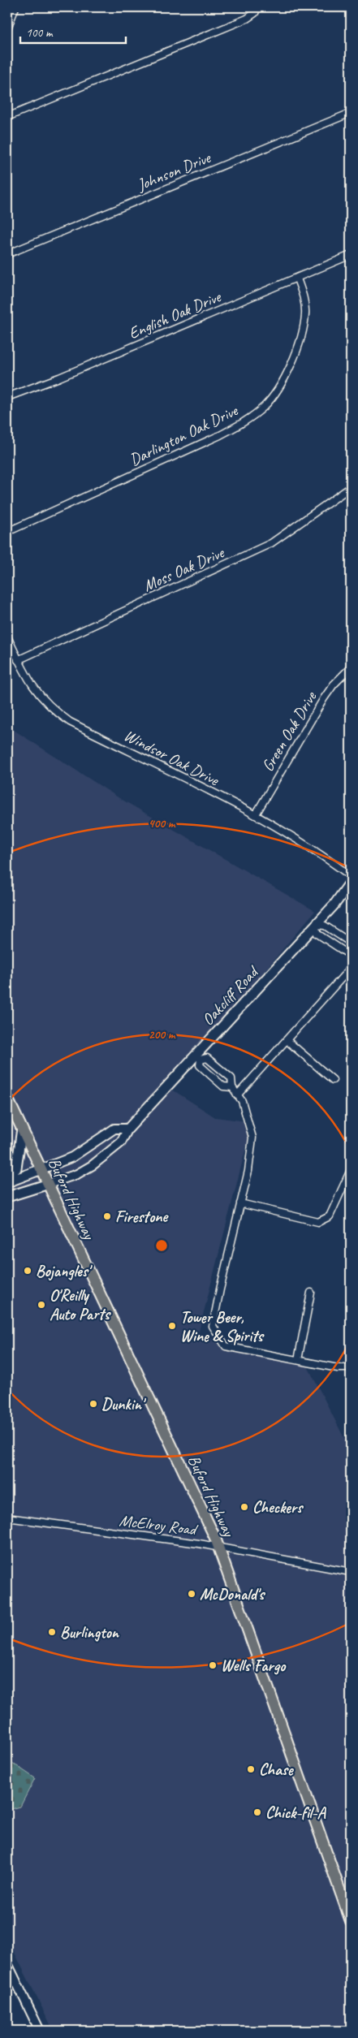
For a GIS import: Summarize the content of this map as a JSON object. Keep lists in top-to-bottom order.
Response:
{
  "streets": {
    "main road": ["Oakcliff Road", "Buford Highway"],
    "street": [
      "Johnson Drive",
      "English Oak Drive",
      "Darlington Oak Drive",
      "Moss Oak Drive",
      "Green Oak Drive",
      "Windsor Oak Drive",
      "McElroy Road"
    ]
  },
  "crossings": [
    ["English Oak Drive", "Darlington Oak Drive"],
    ["Moss Oak Drive", "Windsor Oak Drive"],
    ["Green Oak Drive", "Windsor Oak Drive"],
    ["Oakcliff Road", "Buford Highway"],
    ["Buford Highway", "McElroy Road"]
  ],
  "places": [
    "Firestone",
    "Bojangles'",
    "O'Reilly Auto Parts",
    "Tower Beer, Wine & Spirits",
    "Dunkin'",
    "Checkers",
    "McDonald's",
    "Burlington",
    "Wells Fargo",
    "Chase",
    "Chick-fil-A"
  ],
  "scale_bar": "100 m",
  "rings": ["400 m", "200 m"]
}
